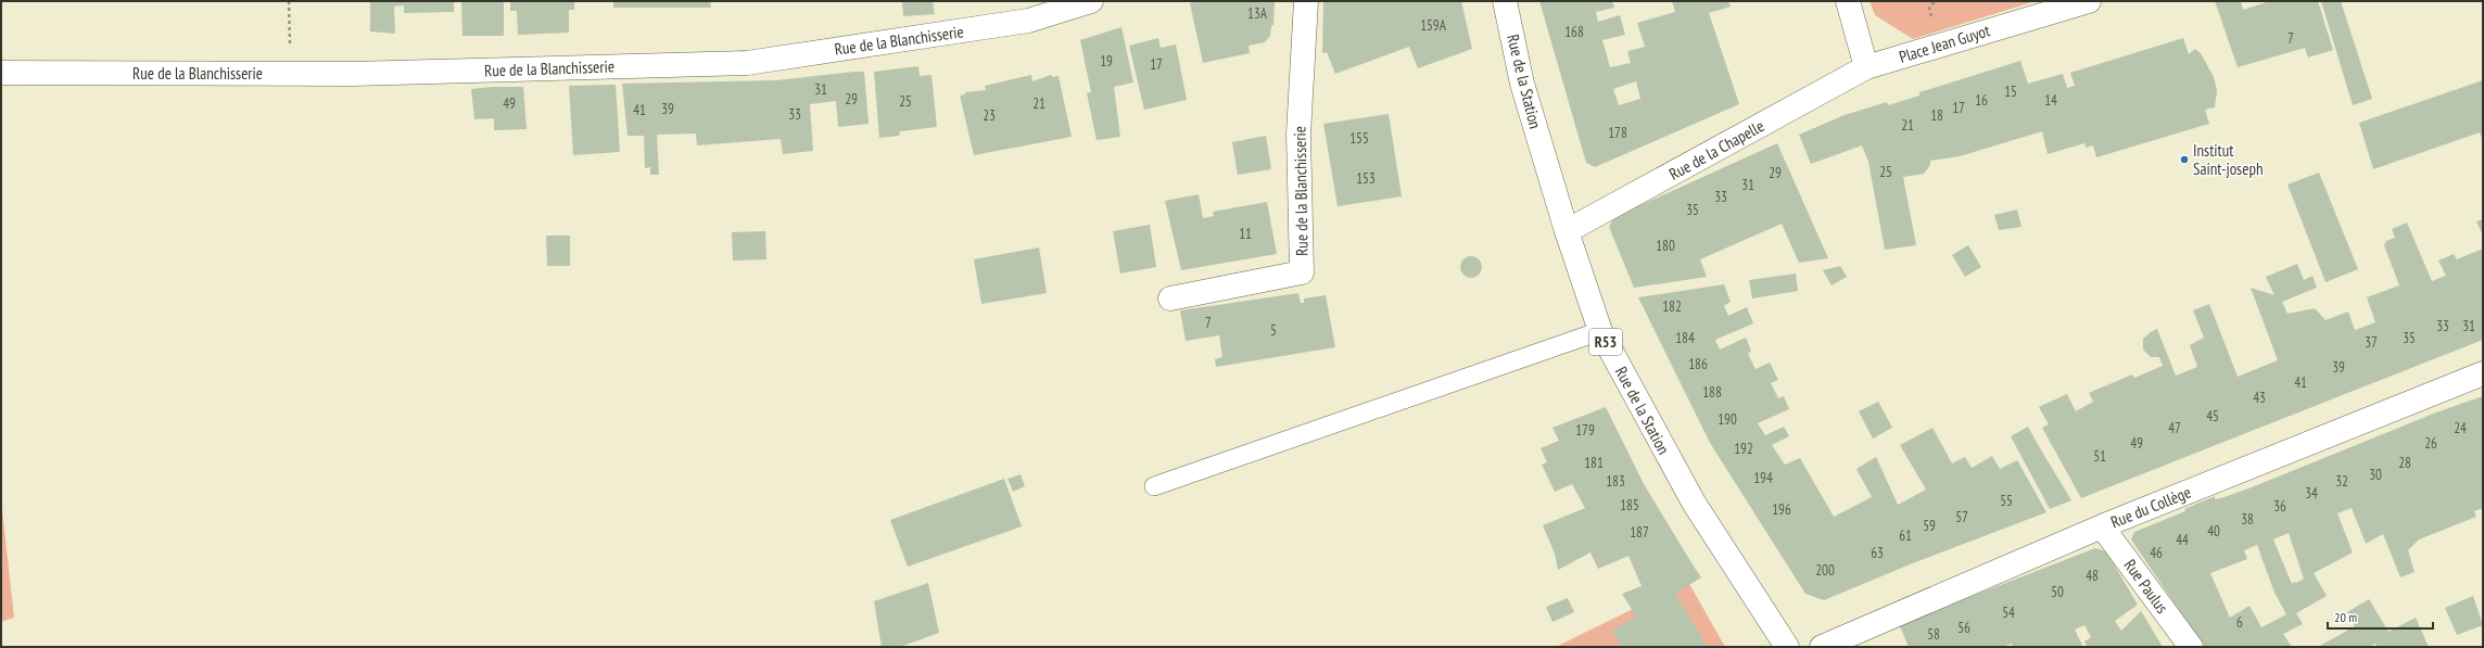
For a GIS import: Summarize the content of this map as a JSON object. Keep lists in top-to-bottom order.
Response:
{
  "streets": {
    "street": [
      "Rue de la Blanchisserie",
      "Place Jean Guyot",
      "Rue de la Station",
      "Rue de la Chapelle",
      "R53",
      "Rue du Collège",
      "Rue Paulus"
    ]
  },
  "crossings": [
    ["Place Jean Guyot", "Rue de la Chapelle"],
    ["Rue de la Station", "Rue de la Chapelle"],
    ["Rue du Collège", "Rue Paulus"]
  ],
  "places": ["Institut Saint-joseph"],
  "house_numbers": [
    "13A",
    "159A",
    "168",
    "7",
    "19",
    "17",
    "31",
    "15",
    "29",
    "16",
    "14",
    "25",
    "49",
    "21",
    "17",
    "39",
    "41",
    "33",
    "23",
    "18",
    "21",
    "178",
    "155",
    "25",
    "29",
    "153",
    "31",
    "33",
    "35",
    "11",
    "180",
    "182",
    "7",
    "33",
    "31",
    "5",
    "184",
    "35",
    "37",
    "186",
    "39",
    "41",
    "188",
    "43",
    "45",
    "190",
    "47",
    "24",
    "179",
    "49",
    "26",
    "192",
    "51",
    "181",
    "28",
    "30",
    "194",
    "183",
    "32",
    "34",
    "55",
    "185",
    "36",
    "196",
    "57",
    "38",
    "59",
    "40",
    "187",
    "61",
    "44",
    "63",
    "46",
    "200",
    "48",
    "50",
    "54",
    "6",
    "56",
    "58"
  ],
  "scale_bar": "20 m"
}
